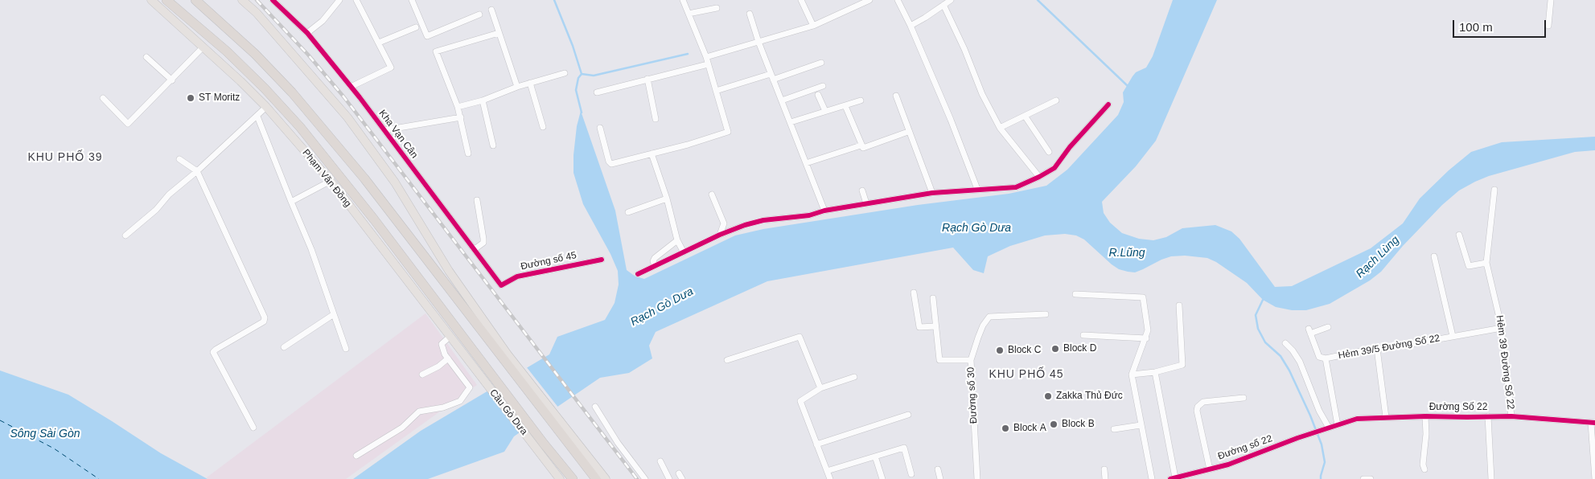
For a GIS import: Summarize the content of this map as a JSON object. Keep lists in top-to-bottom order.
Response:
{
  "streets": {
    "highway": ["Phạm Văn Đồng", "Cầu Gò Dưa"],
    "street": [
      "Kha Vạn Cân",
      "Đường số 45",
      "Hẻm 39/5 Đường Số 22",
      "Hẻm 39 Đường Số 22",
      "Đường số 30",
      "Đường Số 22",
      "Đường số 22"
    ]
  },
  "crossings": [
    ["Kha Vạn Cân", "Đường số 45"],
    ["Phạm Văn Đồng", "Cầu Gò Dưa"],
    ["Hẻm 39/5 Đường Số 22", "Hẻm 39 Đường Số 22"],
    ["Hẻm 39 Đường Số 22", "Đường Số 22"],
    ["Đường Số 22", "Đường số 22"]
  ],
  "districts": ["KHU PHỐ 39", "KHU PHỐ 45"],
  "water": [
    "Rạch Gò Dưa",
    "R.Lũng",
    "Rạch Lùng",
    "Sông Sài Gòn"
  ],
  "places": [
    "ST Moritz",
    "Block D",
    "Block C",
    "Zakka Thủ Đức",
    "Block B",
    "Block A"
  ],
  "scale_bar": "100 m"
}
